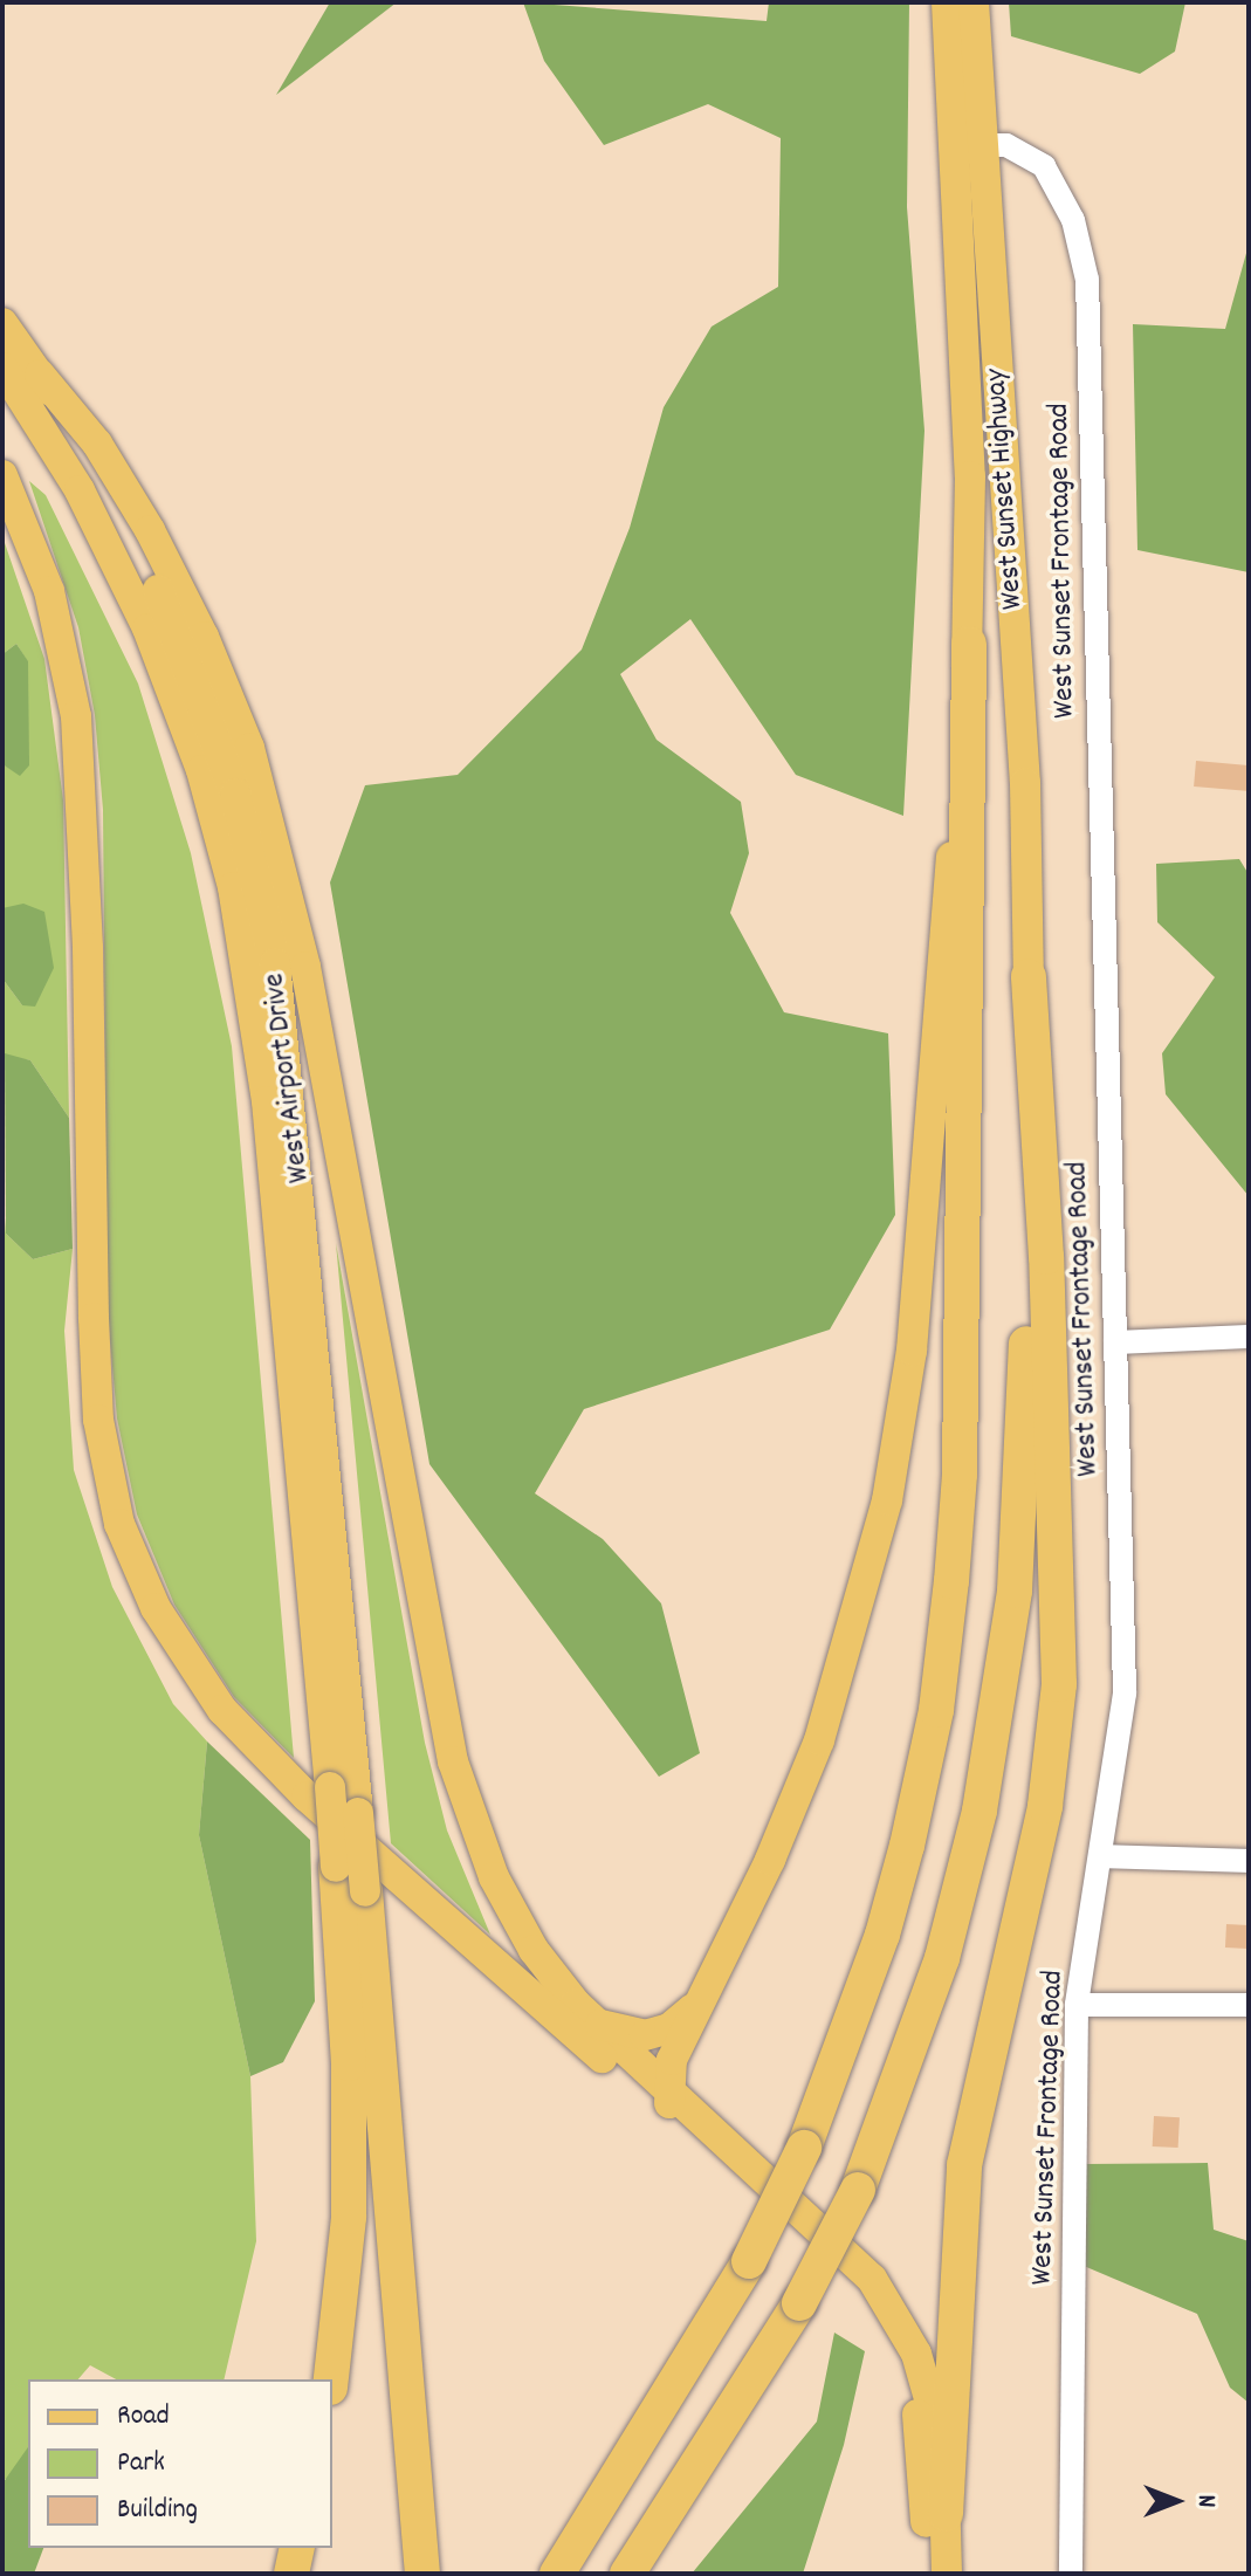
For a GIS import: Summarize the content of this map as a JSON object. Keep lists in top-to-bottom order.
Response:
{
  "streets": {
    "main road": ["West Sunset Highway", "West Airport Drive"],
    "street": ["West Sunset Frontage Road"]
  },
  "crossings": [
    ["West Sunset Highway", "West Sunset Frontage Road"]
  ],
  "legend": ["Road", "Park", "Building"],
  "north": "right"
}
